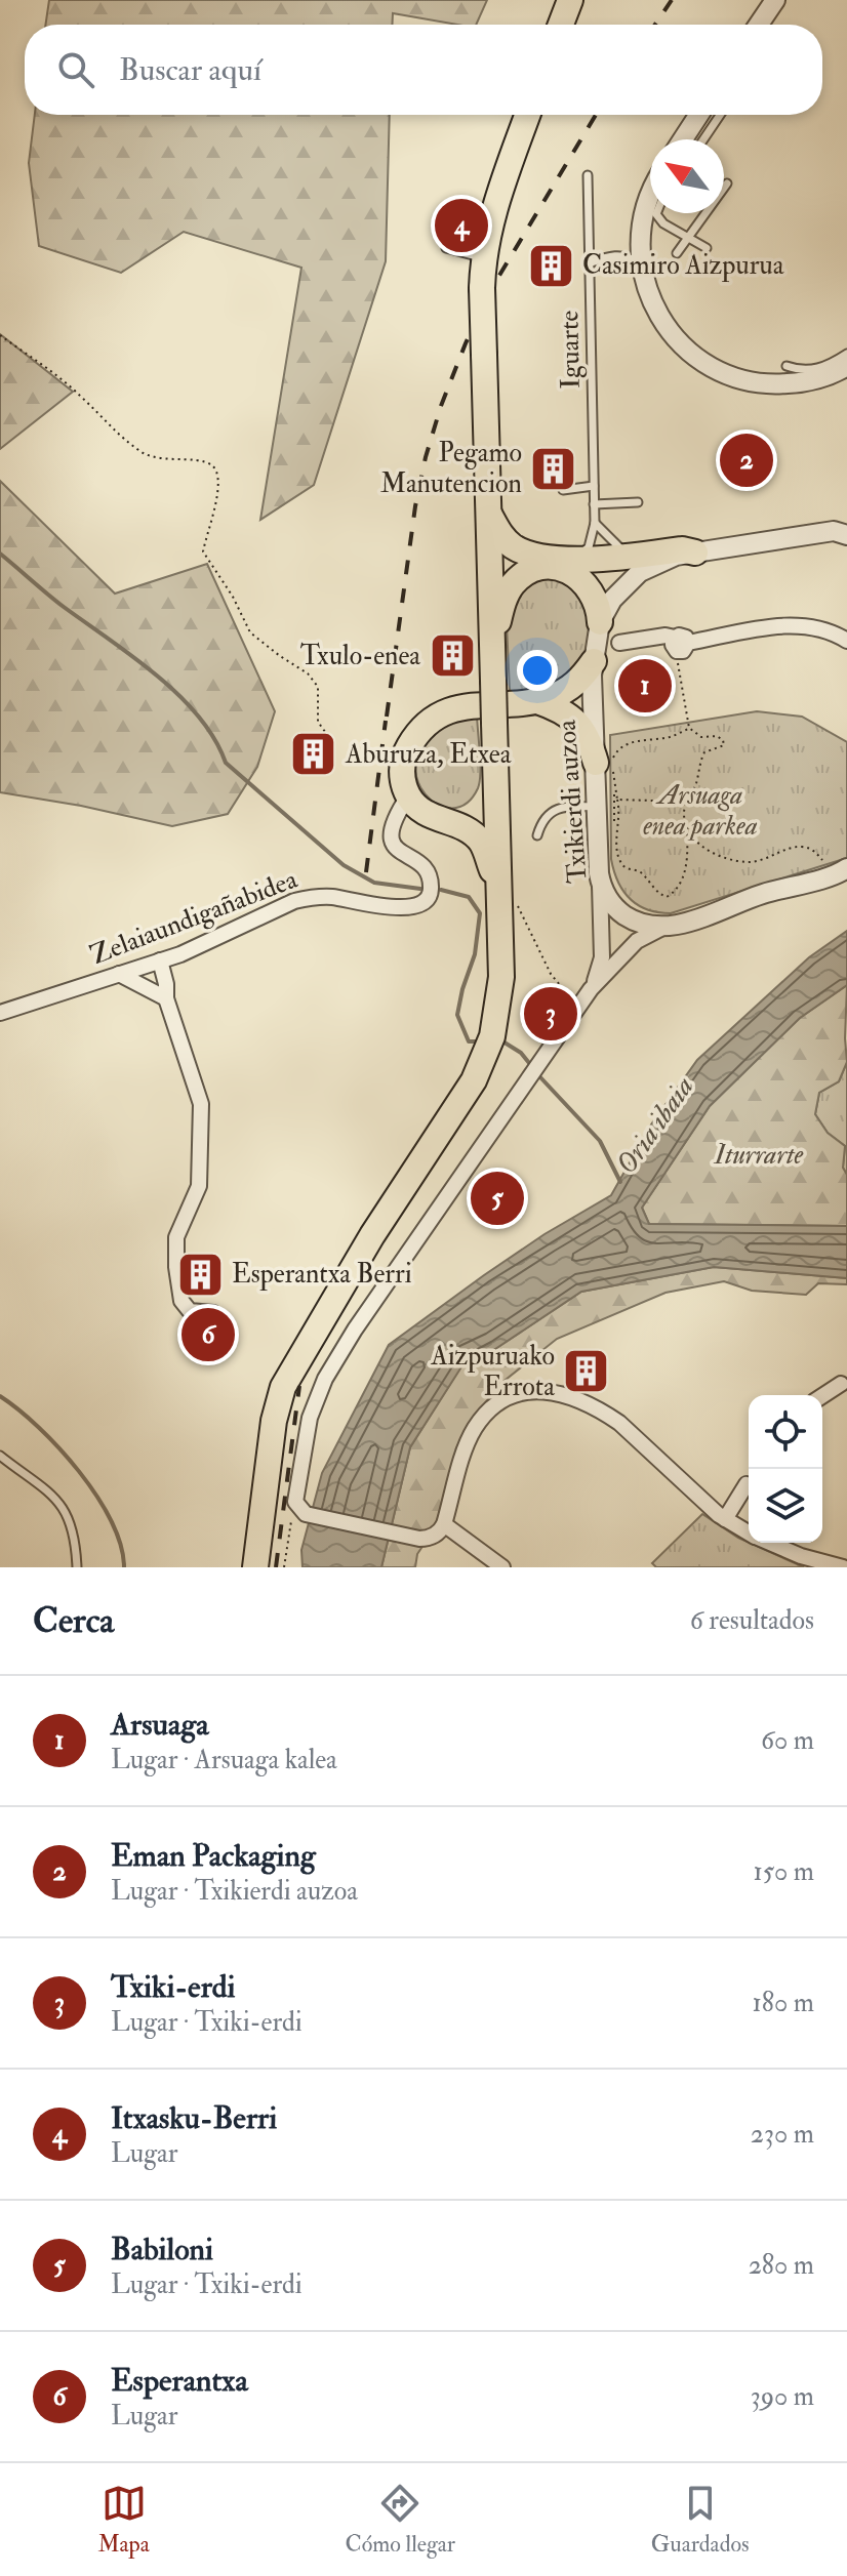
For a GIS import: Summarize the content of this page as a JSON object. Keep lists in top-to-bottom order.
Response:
{
  "streets": {
    "street": ["Txikierdi auzoa", "Zelaiaundigañabidea"],
    "lane": ["Iguarte"]
  },
  "water": ["Oria ibaia"],
  "parks": ["Arsuaga enea parkea", "Iturrarte"],
  "places": {
    "building": [
      "Casimiro Aizpurua",
      "Pegamo Manutencion",
      "Txulo-enea",
      "Aburuza, Etxea",
      "Esperantxa Berri",
      "Aizpuruako Errota"
    ]
  },
  "north": "top left",
  "page": {
    "search": "Buscar aquí",
    "pins": [
      "4",
      "2",
      "1",
      "3",
      "5",
      "6"
    ],
    "heading": ["Cerca", "6 resultados"],
    "list": [
      {
        "mark": "1",
        "name": "Arsuaga",
        "note": "Lugar · Arsuaga kalea",
        "value": "60 m"
      },
      {
        "mark": "2",
        "name": "Eman Packaging",
        "note": "Lugar · Txikierdi auzoa",
        "value": "150 m"
      },
      {
        "mark": "3",
        "name": "Txiki-erdi",
        "note": "Lugar · Txiki-erdi",
        "value": "180 m"
      },
      {
        "mark": "4",
        "name": "Itxasku-Berri",
        "note": "Lugar",
        "value": "230 m"
      },
      {
        "mark": "5",
        "name": "Babiloni",
        "note": "Lugar · Txiki-erdi",
        "value": "280 m"
      },
      {
        "mark": "6",
        "name": "Esperantxa",
        "note": "Lugar",
        "value": "390 m"
      }
    ],
    "nav": ["Mapa", "Cómo llegar", "Guardados"]
  }
}
